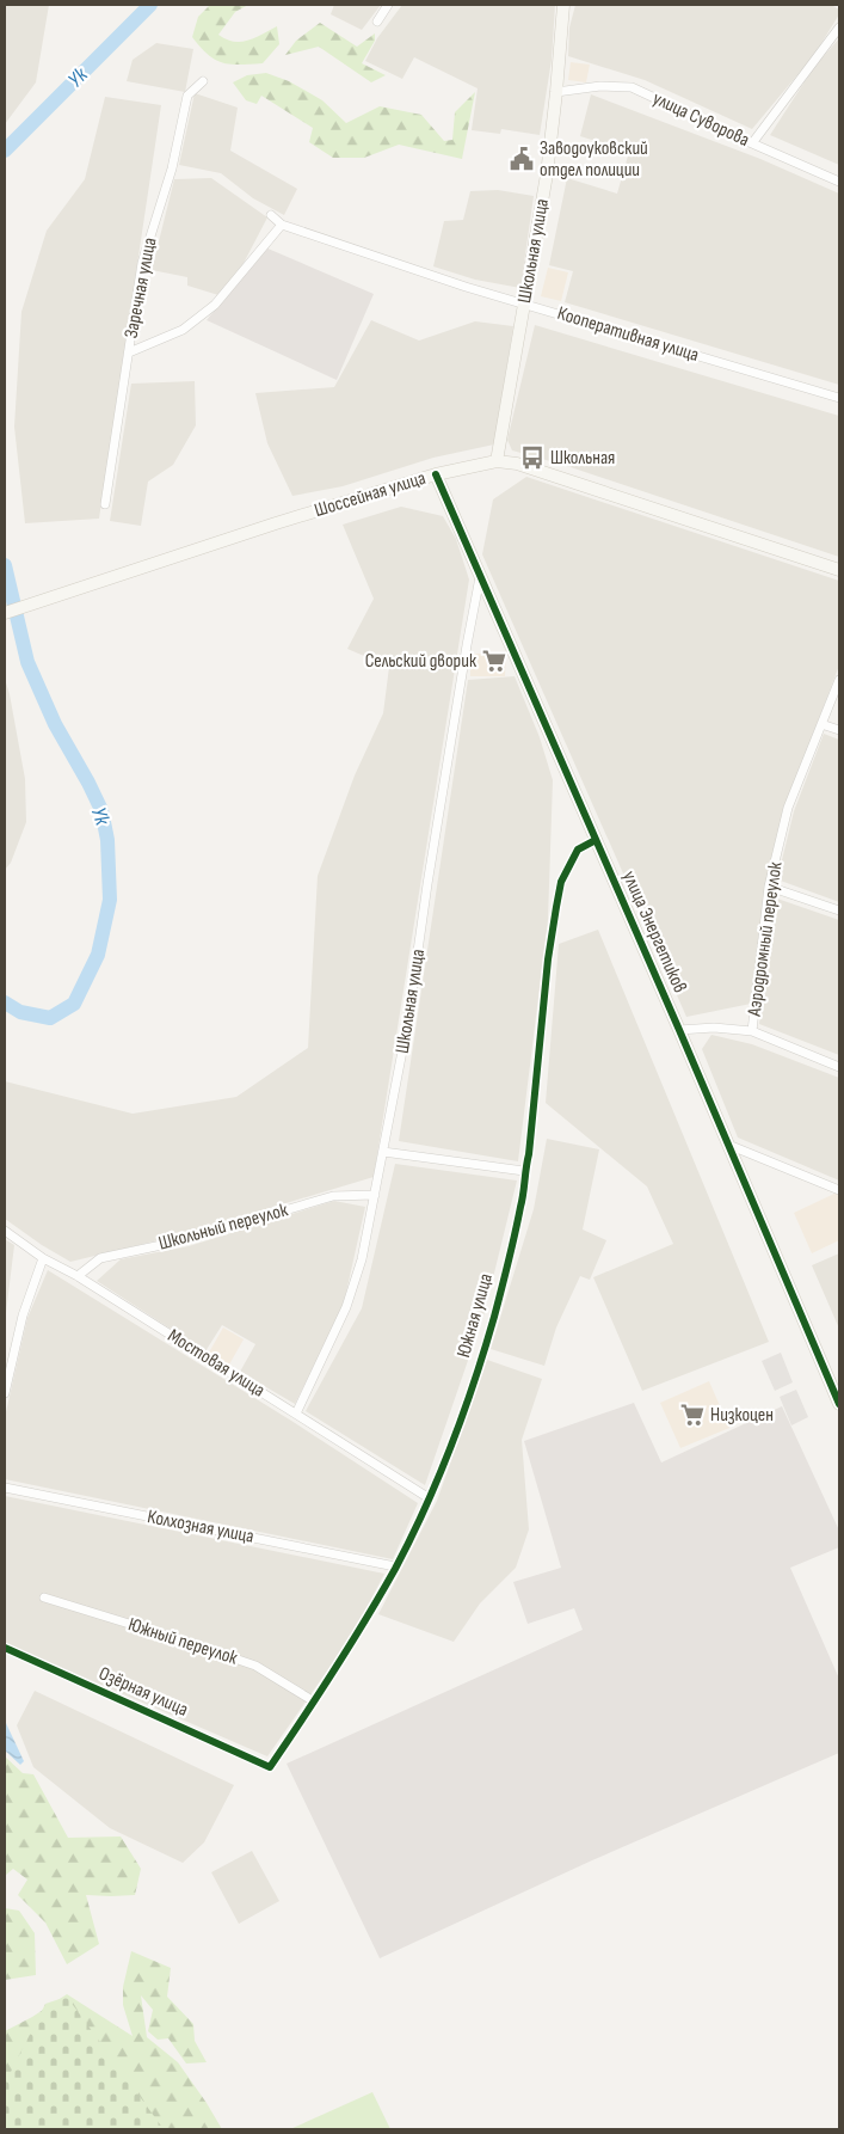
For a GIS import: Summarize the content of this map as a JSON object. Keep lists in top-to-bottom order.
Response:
{
  "streets": {
    "street": [
      "улица Суворова",
      "Школьная улица",
      "Заречная улица",
      "Кооперативная улица",
      "Шоссейная улица",
      "улица Энергетиков",
      "Аэродромный переулок",
      "Школьный переулок",
      "Южная улица",
      "Мостовая улица",
      "Колхозная улица",
      "Южный переулок",
      "Озёрная улица"
    ]
  },
  "crossings": [
    ["улица Суворова", "Школьная улица"],
    ["Школьная улица", "Кооперативная улица"],
    ["Школьная улица", "Шоссейная улица"],
    ["Школьная улица", "улица Энергетиков"],
    ["Школьная улица", "Школьный переулок"],
    ["Школьная улица", "Мостовая улица"],
    ["Шоссейная улица", "улица Энергетиков"],
    ["улица Энергетиков", "Южная улица"],
    ["Школьный переулок", "Мостовая улица"],
    ["Южная улица", "Мостовая улица"],
    ["Южная улица", "Колхозная улица"],
    ["Южная улица", "Южный переулок"],
    ["Южная улица", "Озёрная улица"]
  ],
  "water": ["Ук"],
  "places": {
    "public building": ["Заводоуковский отдел полиции"],
    "bus stop": ["Школьная"],
    "supermarket": ["Сельский дворик", "Низкоцен"]
  }
}
